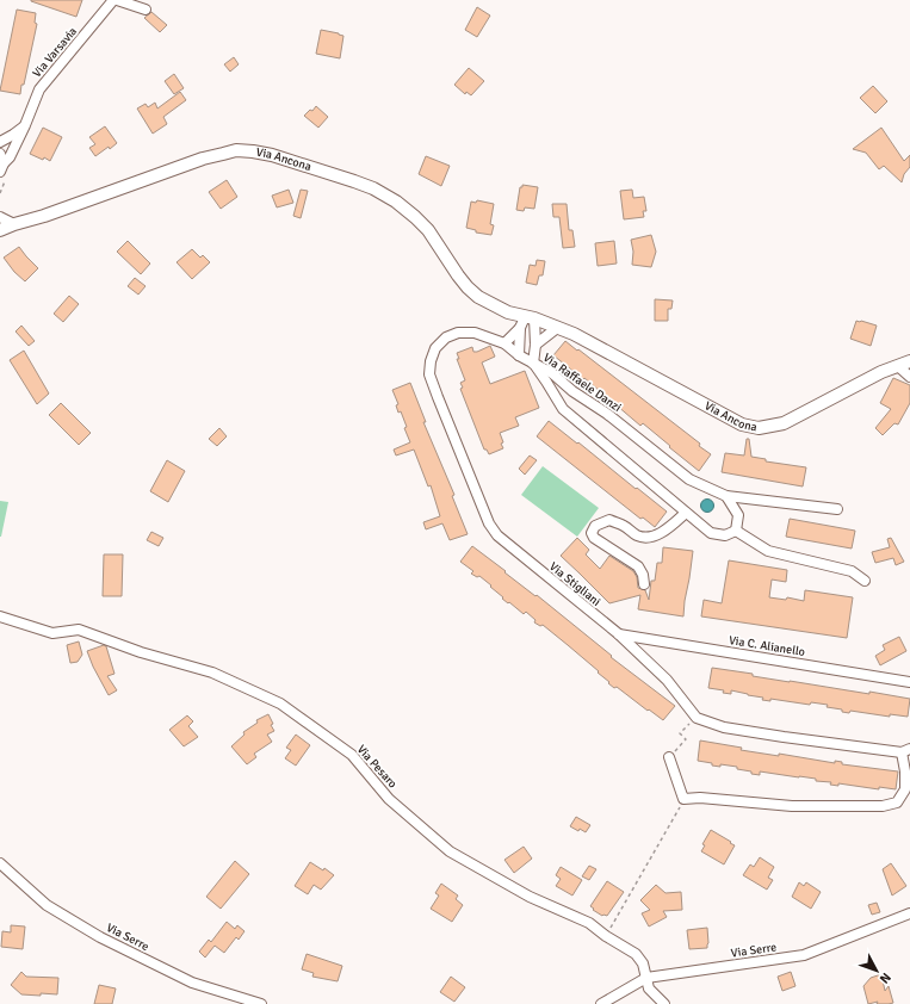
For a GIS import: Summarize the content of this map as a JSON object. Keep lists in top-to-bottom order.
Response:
{
  "streets": {
    "street": [
      "Via Varsavia",
      "Via Ancona",
      "Via Raffaele Danzi",
      "Via Stigliani",
      "Via C. Alianello",
      "Via Pesaro",
      "Via Serre"
    ]
  },
  "crossings": [
    ["Via Raffaele Danzi", "Via Stigliani"],
    ["Via Stigliani", "Via C. Alianello"],
    ["Via Pesaro", "Via Serre"]
  ],
  "north": "bottom right"
}
